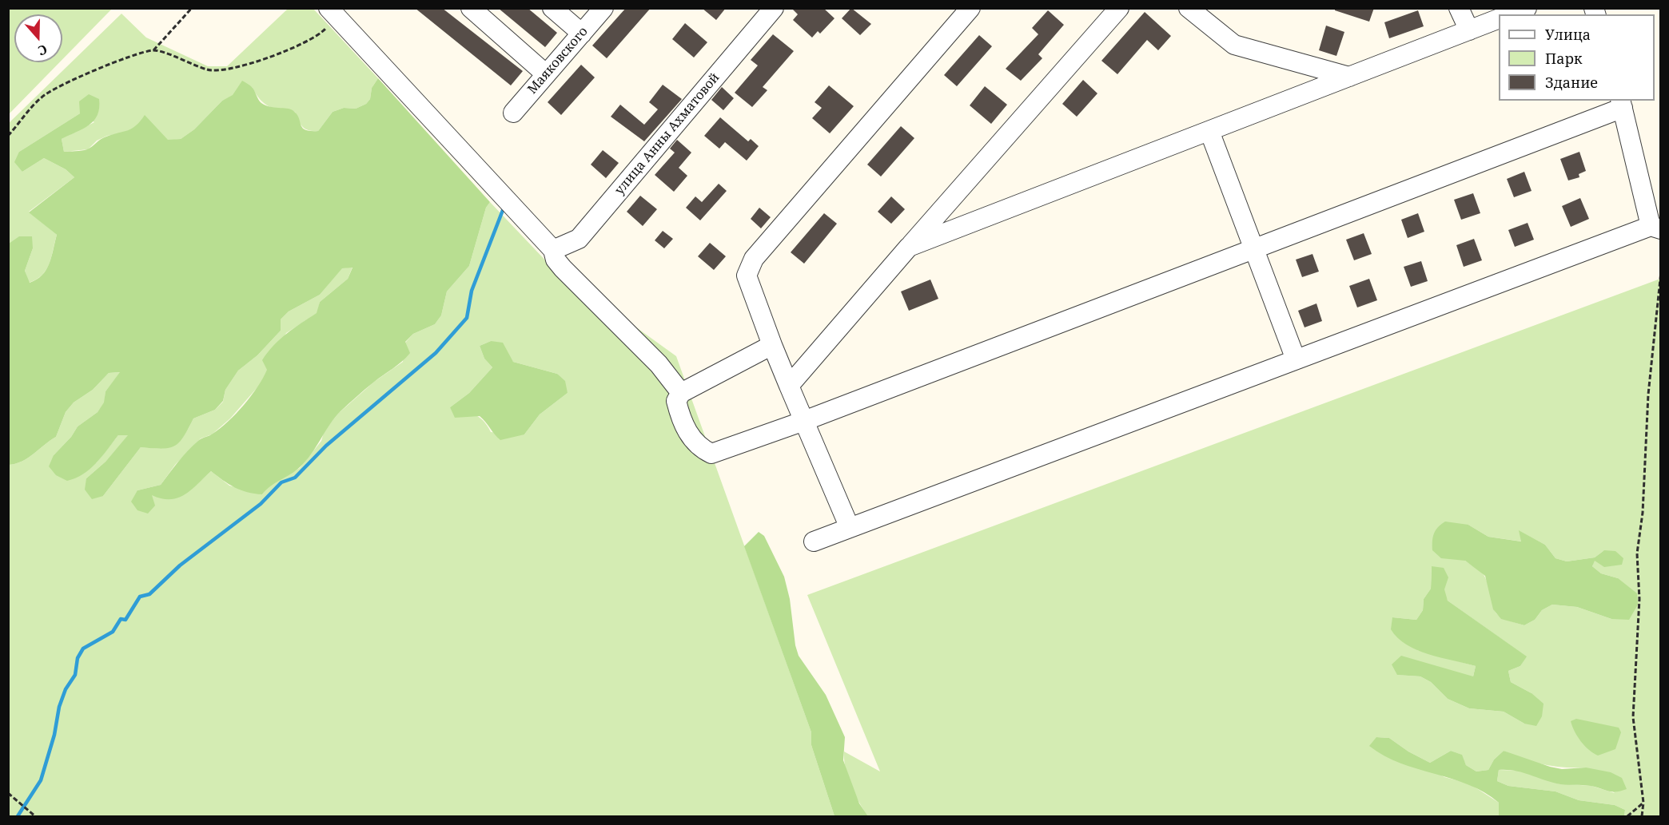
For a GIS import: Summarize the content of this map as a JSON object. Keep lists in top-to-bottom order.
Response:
{
  "streets": {
    "lane": ["Маяковского", "улица Анны Ахматовой"]
  },
  "legend": ["Улица", "Парк", "Здание"],
  "north": "bottom"
}
